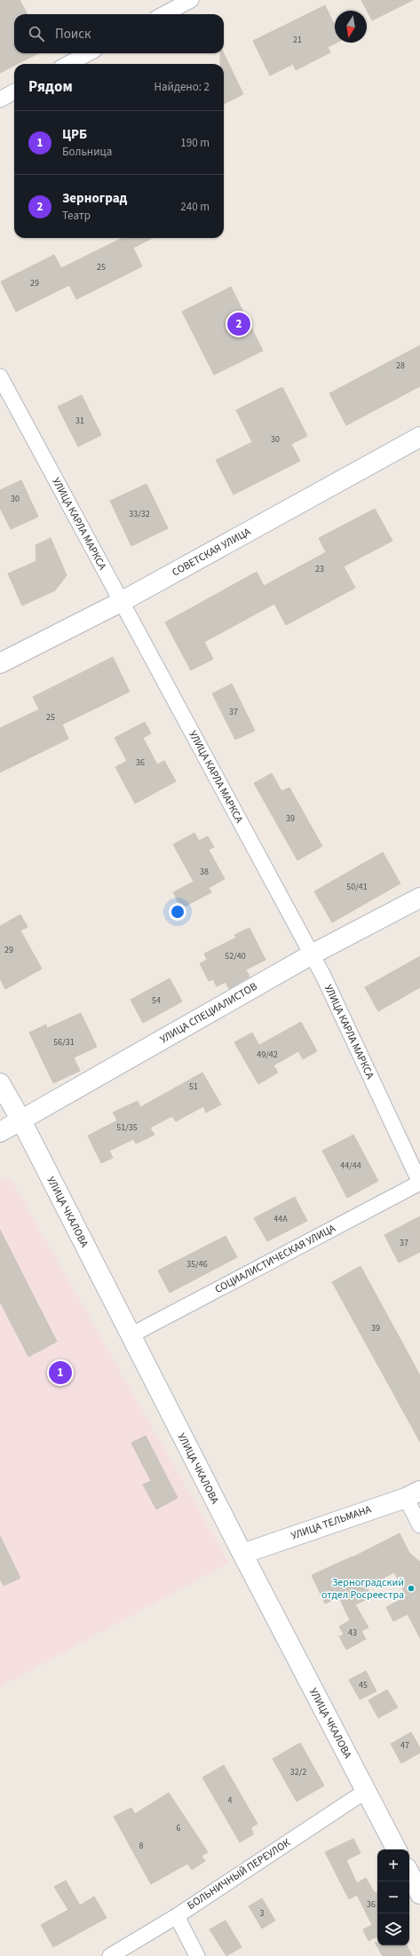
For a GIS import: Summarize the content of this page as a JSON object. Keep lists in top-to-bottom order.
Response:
{
  "streets": {
    "street": [
      "УЛИЦА КАРЛА МАРКСА",
      "СОВЕТСКАЯ УЛИЦА",
      "УЛИЦА СПЕЦИАЛИСТОВ",
      "УЛИЦА ЧКАЛОВА",
      "СОЦИАЛИСТИЧЕСКАЯ УЛИЦА",
      "УЛИЦА ТЕЛЬМАНА",
      "БОЛЬНИЧНЫЙ ПЕРЕУЛОК"
    ]
  },
  "crossings": [
    ["УЛИЦА КАРЛА МАРКСА", "СОВЕТСКАЯ УЛИЦА"],
    ["УЛИЦА КАРЛА МАРКСА", "УЛИЦА СПЕЦИАЛИСТОВ"],
    ["УЛИЦА КАРЛА МАРКСА", "СОЦИАЛИСТИЧЕСКАЯ УЛИЦА"],
    ["УЛИЦА СПЕЦИАЛИСТОВ", "УЛИЦА ЧКАЛОВА"],
    ["УЛИЦА ЧКАЛОВА", "СОЦИАЛИСТИЧЕСКАЯ УЛИЦА"],
    ["УЛИЦА ЧКАЛОВА", "УЛИЦА ТЕЛЬМАНА"],
    ["УЛИЦА ЧКАЛОВА", "БОЛЬНИЧНЫЙ ПЕРЕУЛОК"]
  ],
  "places": ["Зерноградский отдел Росреестра"],
  "house_numbers": [
    "21",
    "25",
    "29",
    "28",
    "31",
    "30",
    "30",
    "33/32",
    "23",
    "37",
    "25",
    "36",
    "39",
    "38",
    "50/41",
    "29",
    "52/40",
    "54",
    "56/31",
    "49/42",
    "51",
    "51/35",
    "44/44",
    "44А",
    "37",
    "35/46",
    "39",
    "43",
    "45",
    "47",
    "32/2",
    "4",
    "6",
    "8",
    "36",
    "3"
  ],
  "north": "bottom",
  "page": {
    "search": "Поиск",
    "heading": ["Рядом", "Найдено: 2"],
    "list": [
      {
        "mark": "1",
        "name": "ЦРБ",
        "note": "Больница",
        "value": "190 m"
      },
      {
        "mark": "2",
        "name": "Зерноград",
        "note": "Театр",
        "value": "240 m"
      }
    ],
    "pins": ["2", "1"],
    "map_buttons": ["+", "−"]
  }
}
